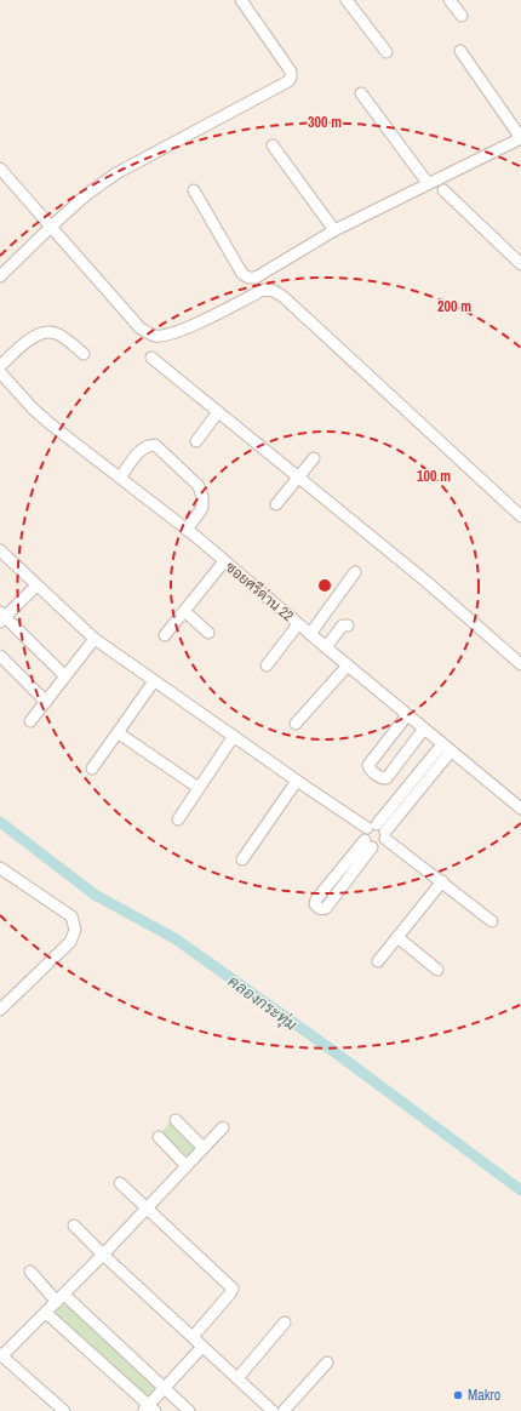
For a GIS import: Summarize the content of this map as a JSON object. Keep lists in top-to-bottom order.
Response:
{
  "streets": {
    "street": ["ซอยศรีด่าน 22"]
  },
  "water": ["คลองกระทุ่ม"],
  "places": ["Makro"],
  "rings": ["300 m", "200 m", "100 m"]
}
